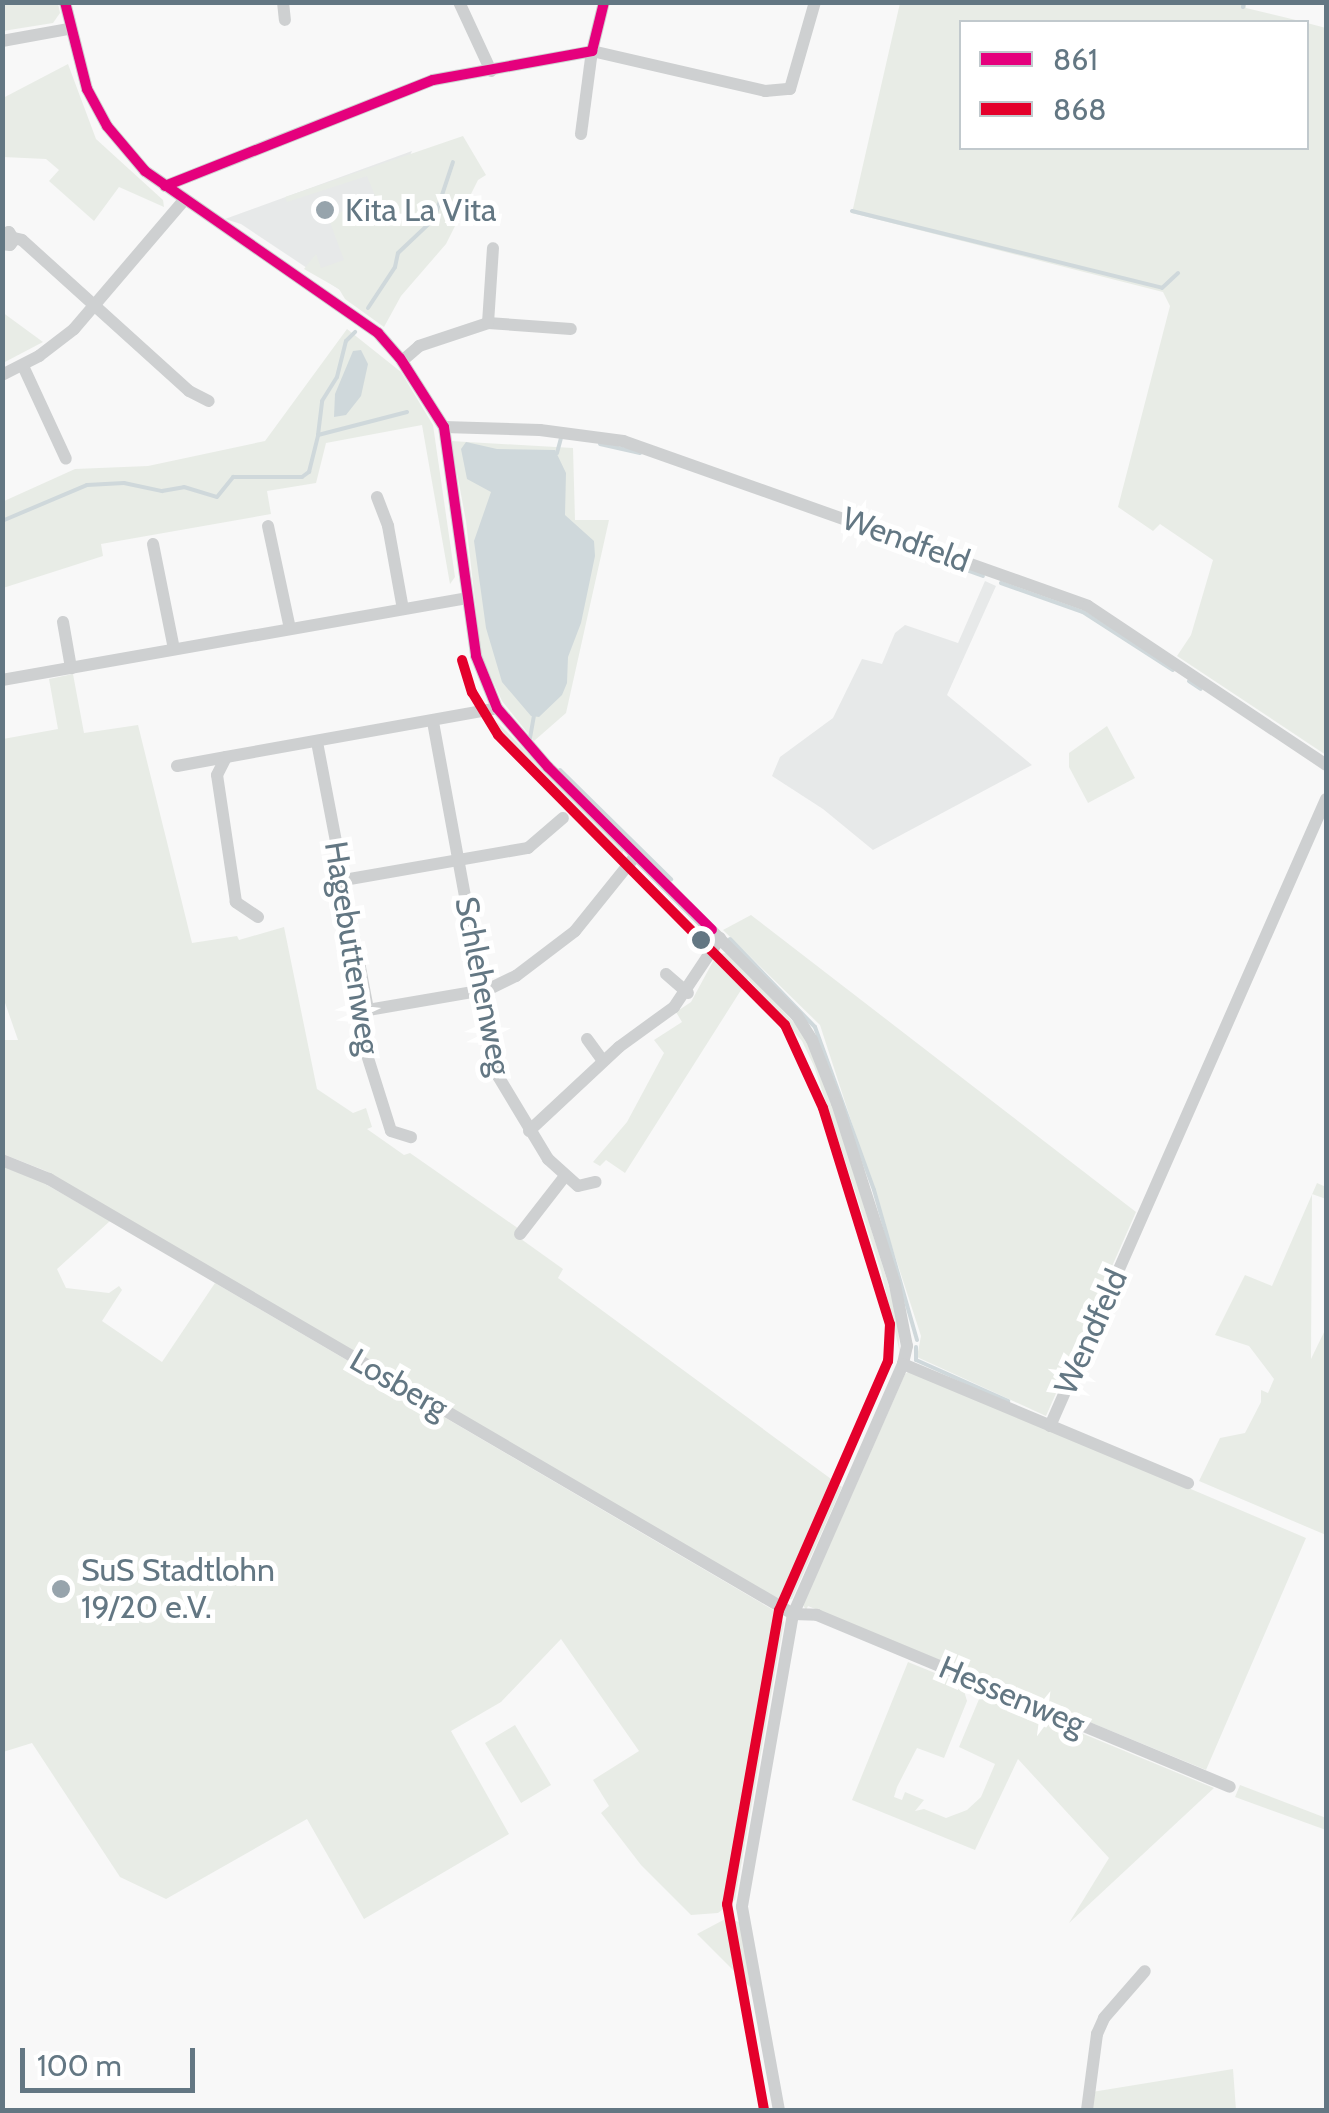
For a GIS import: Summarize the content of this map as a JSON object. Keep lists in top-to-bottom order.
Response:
{
  "streets": {
    "street": [
      "Wendfeld",
      "Hagebuttenweg",
      "Schlehenweg",
      "Losberg",
      "Hessenweg"
    ]
  },
  "crossings": [
    ["Hagebuttenweg", "Schlehenweg"],
    ["Losberg", "Hessenweg"]
  ],
  "places": ["Kita La Vita", "SuS Stadtlohn 19/20 e.V."],
  "lines": ["transit line 861", "transit line 868"],
  "legend": ["861", "868"],
  "scale_bar": "100 m"
}
